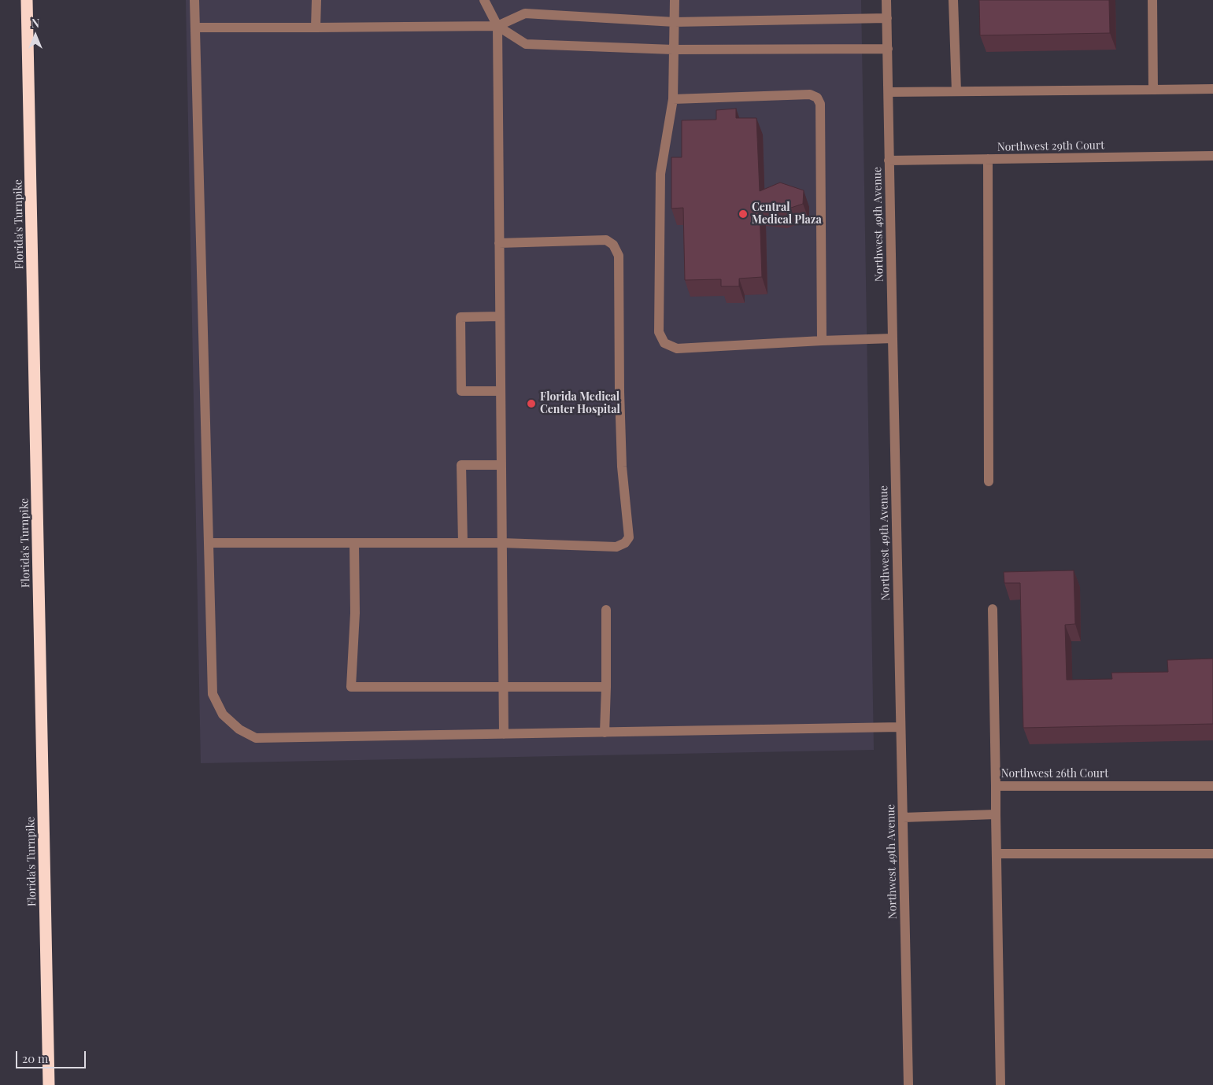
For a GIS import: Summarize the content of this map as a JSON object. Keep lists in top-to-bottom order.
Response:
{
  "streets": {
    "highway": ["Florida's Turnpike"],
    "street": ["Northwest 29th Court", "Northwest 49th Avenue", "Northwest 26th Court"]
  },
  "crossings": [
    ["Northwest 29th Court", "Northwest 49th Avenue"]
  ],
  "places": ["Central Medical Plaza", "Florida Medical Center Hospital"],
  "scale_bar": "20 m",
  "north": "top"
}
